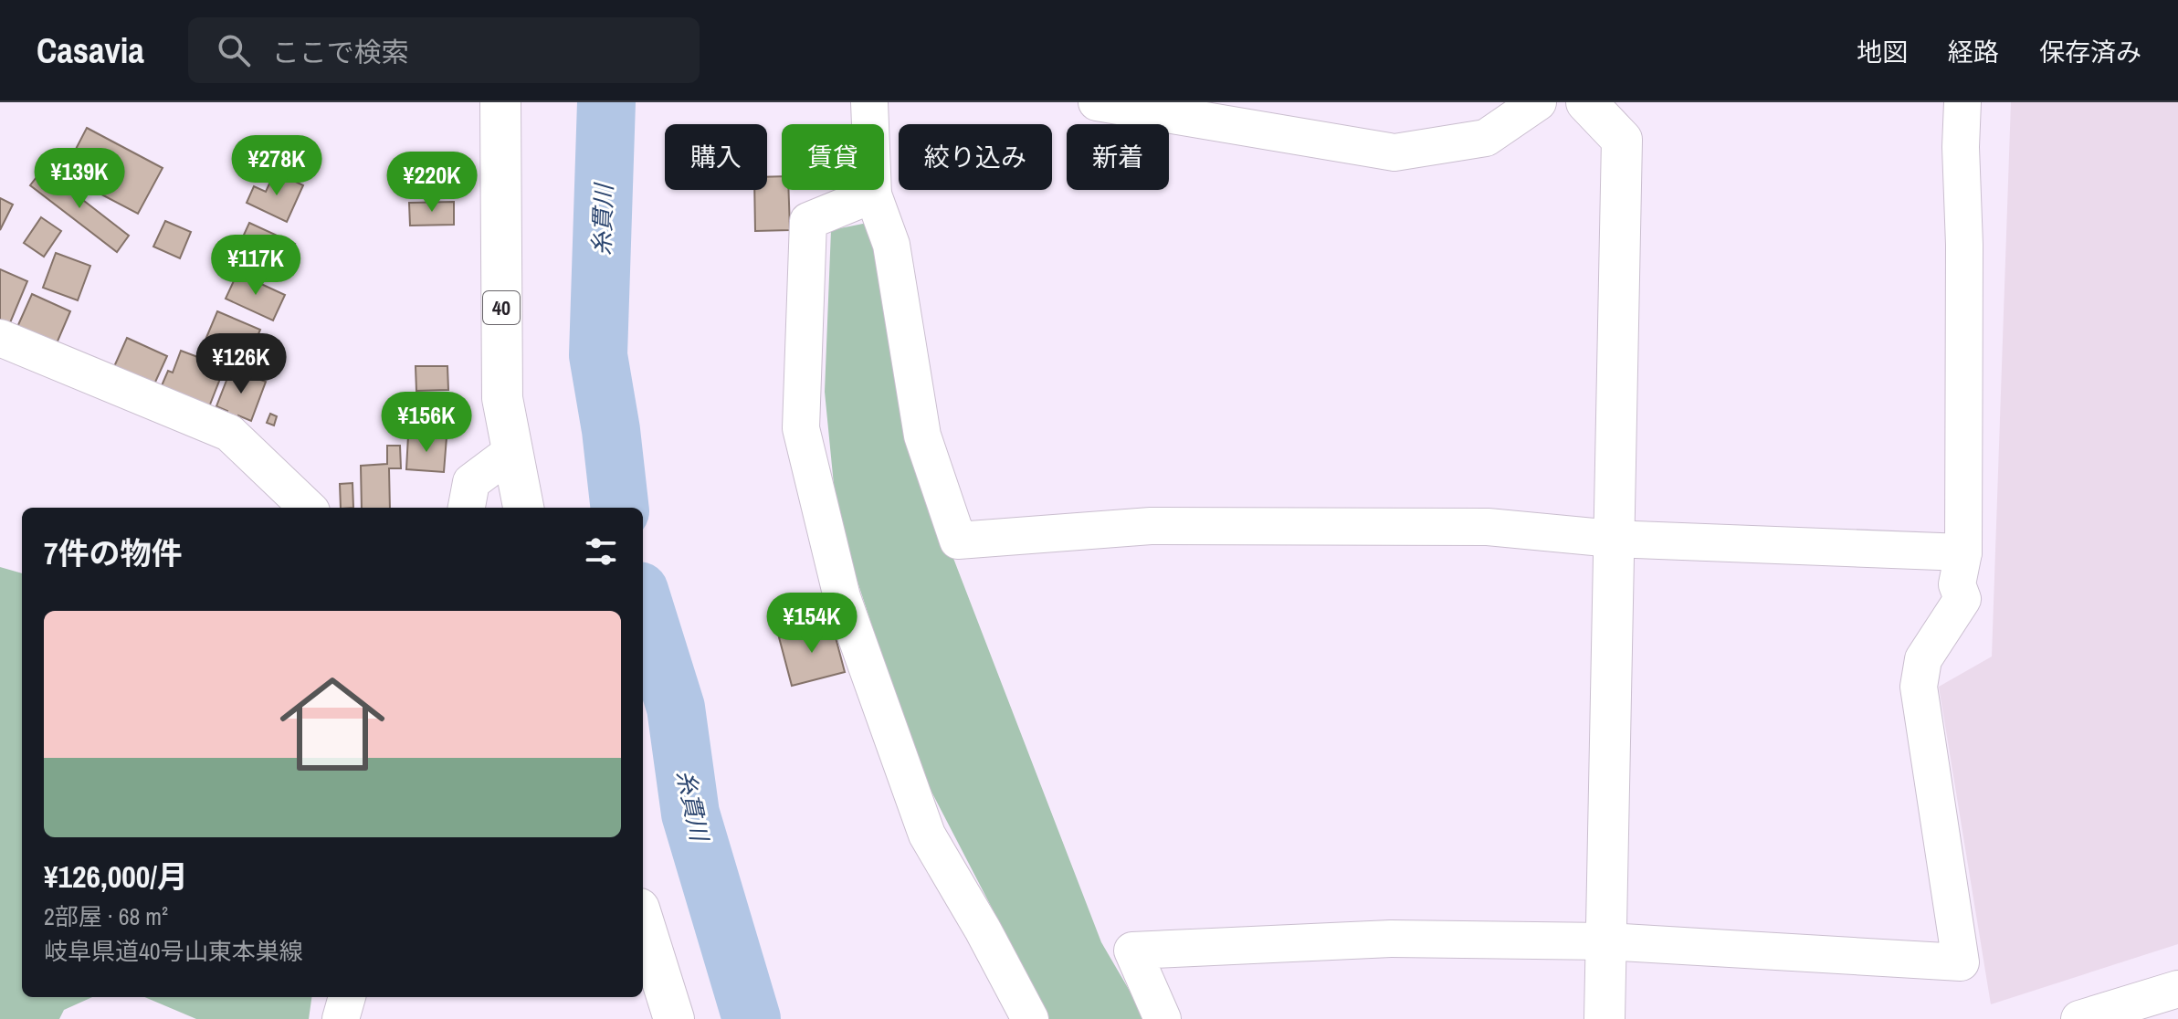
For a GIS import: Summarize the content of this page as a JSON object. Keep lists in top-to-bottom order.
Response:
{
  "streets": {
    "street": ["40"]
  },
  "water": ["糸貫川"],
  "page": {
    "header": "Casavia",
    "search": "ここで検索",
    "nav": ["地図", "経路", "保存済み"],
    "chip": [
      "購入",
      "賃貸",
      "絞り込み",
      "新着"
    ],
    "price": [
      "¥278K",
      "¥139K",
      "¥220K",
      "¥117K",
      "¥126K",
      "¥156K",
      "¥154K"
    ],
    "heading": "7件の物件",
    "list": [
      {
        "name": "¥126,000/月",
        "note": "2部屋 · 68 m² · 岐阜県道40号山東本巣線"
      }
    ]
  }
}
